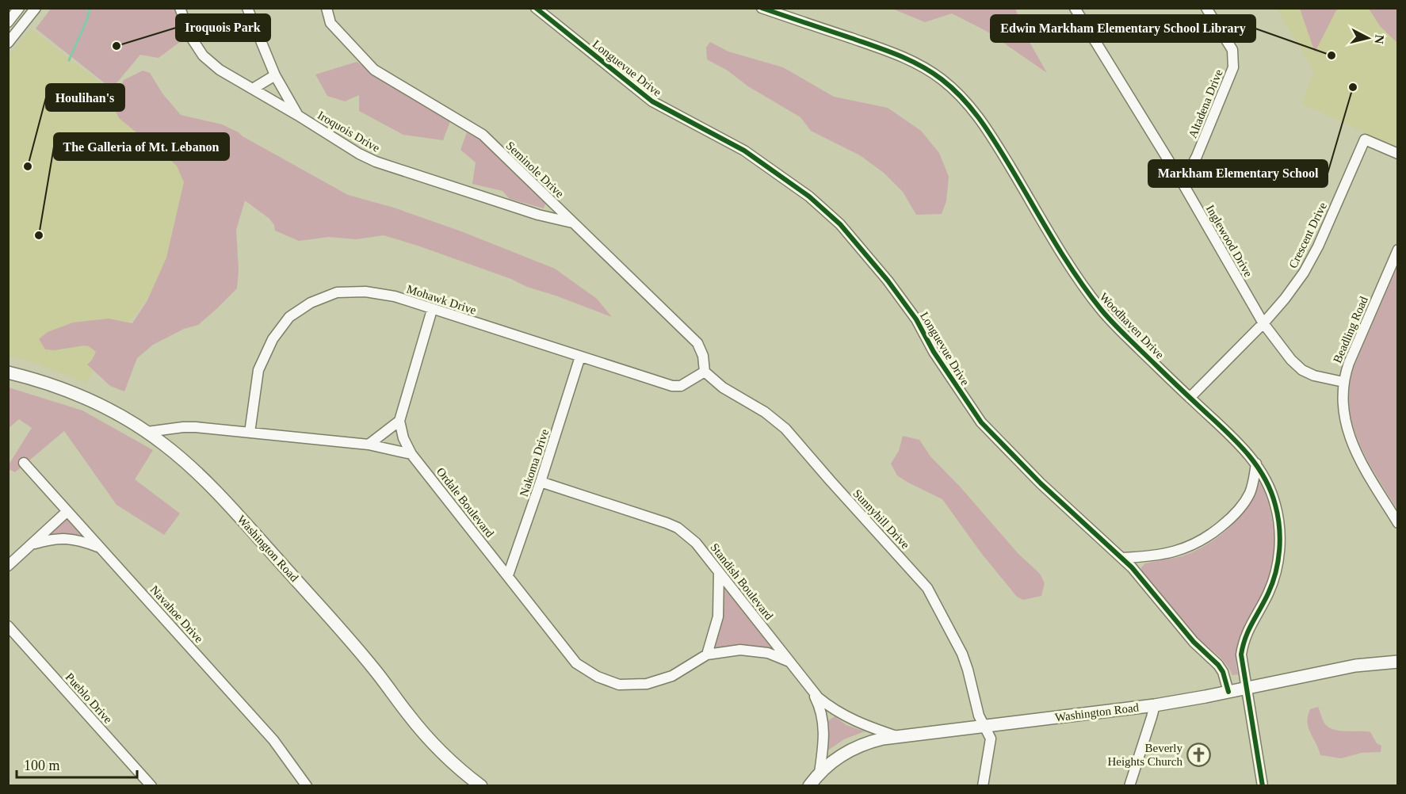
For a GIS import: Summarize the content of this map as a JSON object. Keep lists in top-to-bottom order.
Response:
{
  "streets": {
    "main road": ["Washington Road"],
    "street": [
      "Longuevue Drive",
      "Altadena Drive",
      "Iroquois Drive",
      "Seminole Drive",
      "Crescent Drive",
      "Inglewood Drive",
      "Mohawk Drive",
      "Woodhaven Drive",
      "Beadling Road",
      "Nakoma Drive",
      "Ordale Boulevard",
      "Sunnyhill Drive",
      "Standish Boulevard",
      "Navahoe Drive",
      "Pueblo Drive"
    ]
  },
  "crossings": [
    ["Longuevue Drive", "Washington Road"],
    ["Altadena Drive", "Inglewood Drive"],
    ["Iroquois Drive", "Seminole Drive"],
    ["Seminole Drive", "Mohawk Drive"],
    ["Seminole Drive", "Sunnyhill Drive"],
    ["Crescent Drive", "Inglewood Drive"],
    ["Crescent Drive", "Woodhaven Drive"],
    ["Inglewood Drive", "Beadling Road"],
    ["Mohawk Drive", "Nakoma Drive"],
    ["Mohawk Drive", "Sunnyhill Drive"],
    ["Woodhaven Drive", "Washington Road"],
    ["Nakoma Drive", "Ordale Boulevard"],
    ["Nakoma Drive", "Standish Boulevard"],
    ["Ordale Boulevard", "Standish Boulevard"],
    ["Sunnyhill Drive", "Washington Road"],
    ["Washington Road", "Standish Boulevard"]
  ],
  "places": {
    "other": [
      "Iroquois Park",
      "Edwin Markham Elementary School Library",
      "Markham Elementary School",
      "Houlihan's",
      "The Galleria of Mt. Lebanon"
    ],
    "church": ["Beverly Heights Church"]
  },
  "scale_bar": "100 m",
  "north": "right"
}
